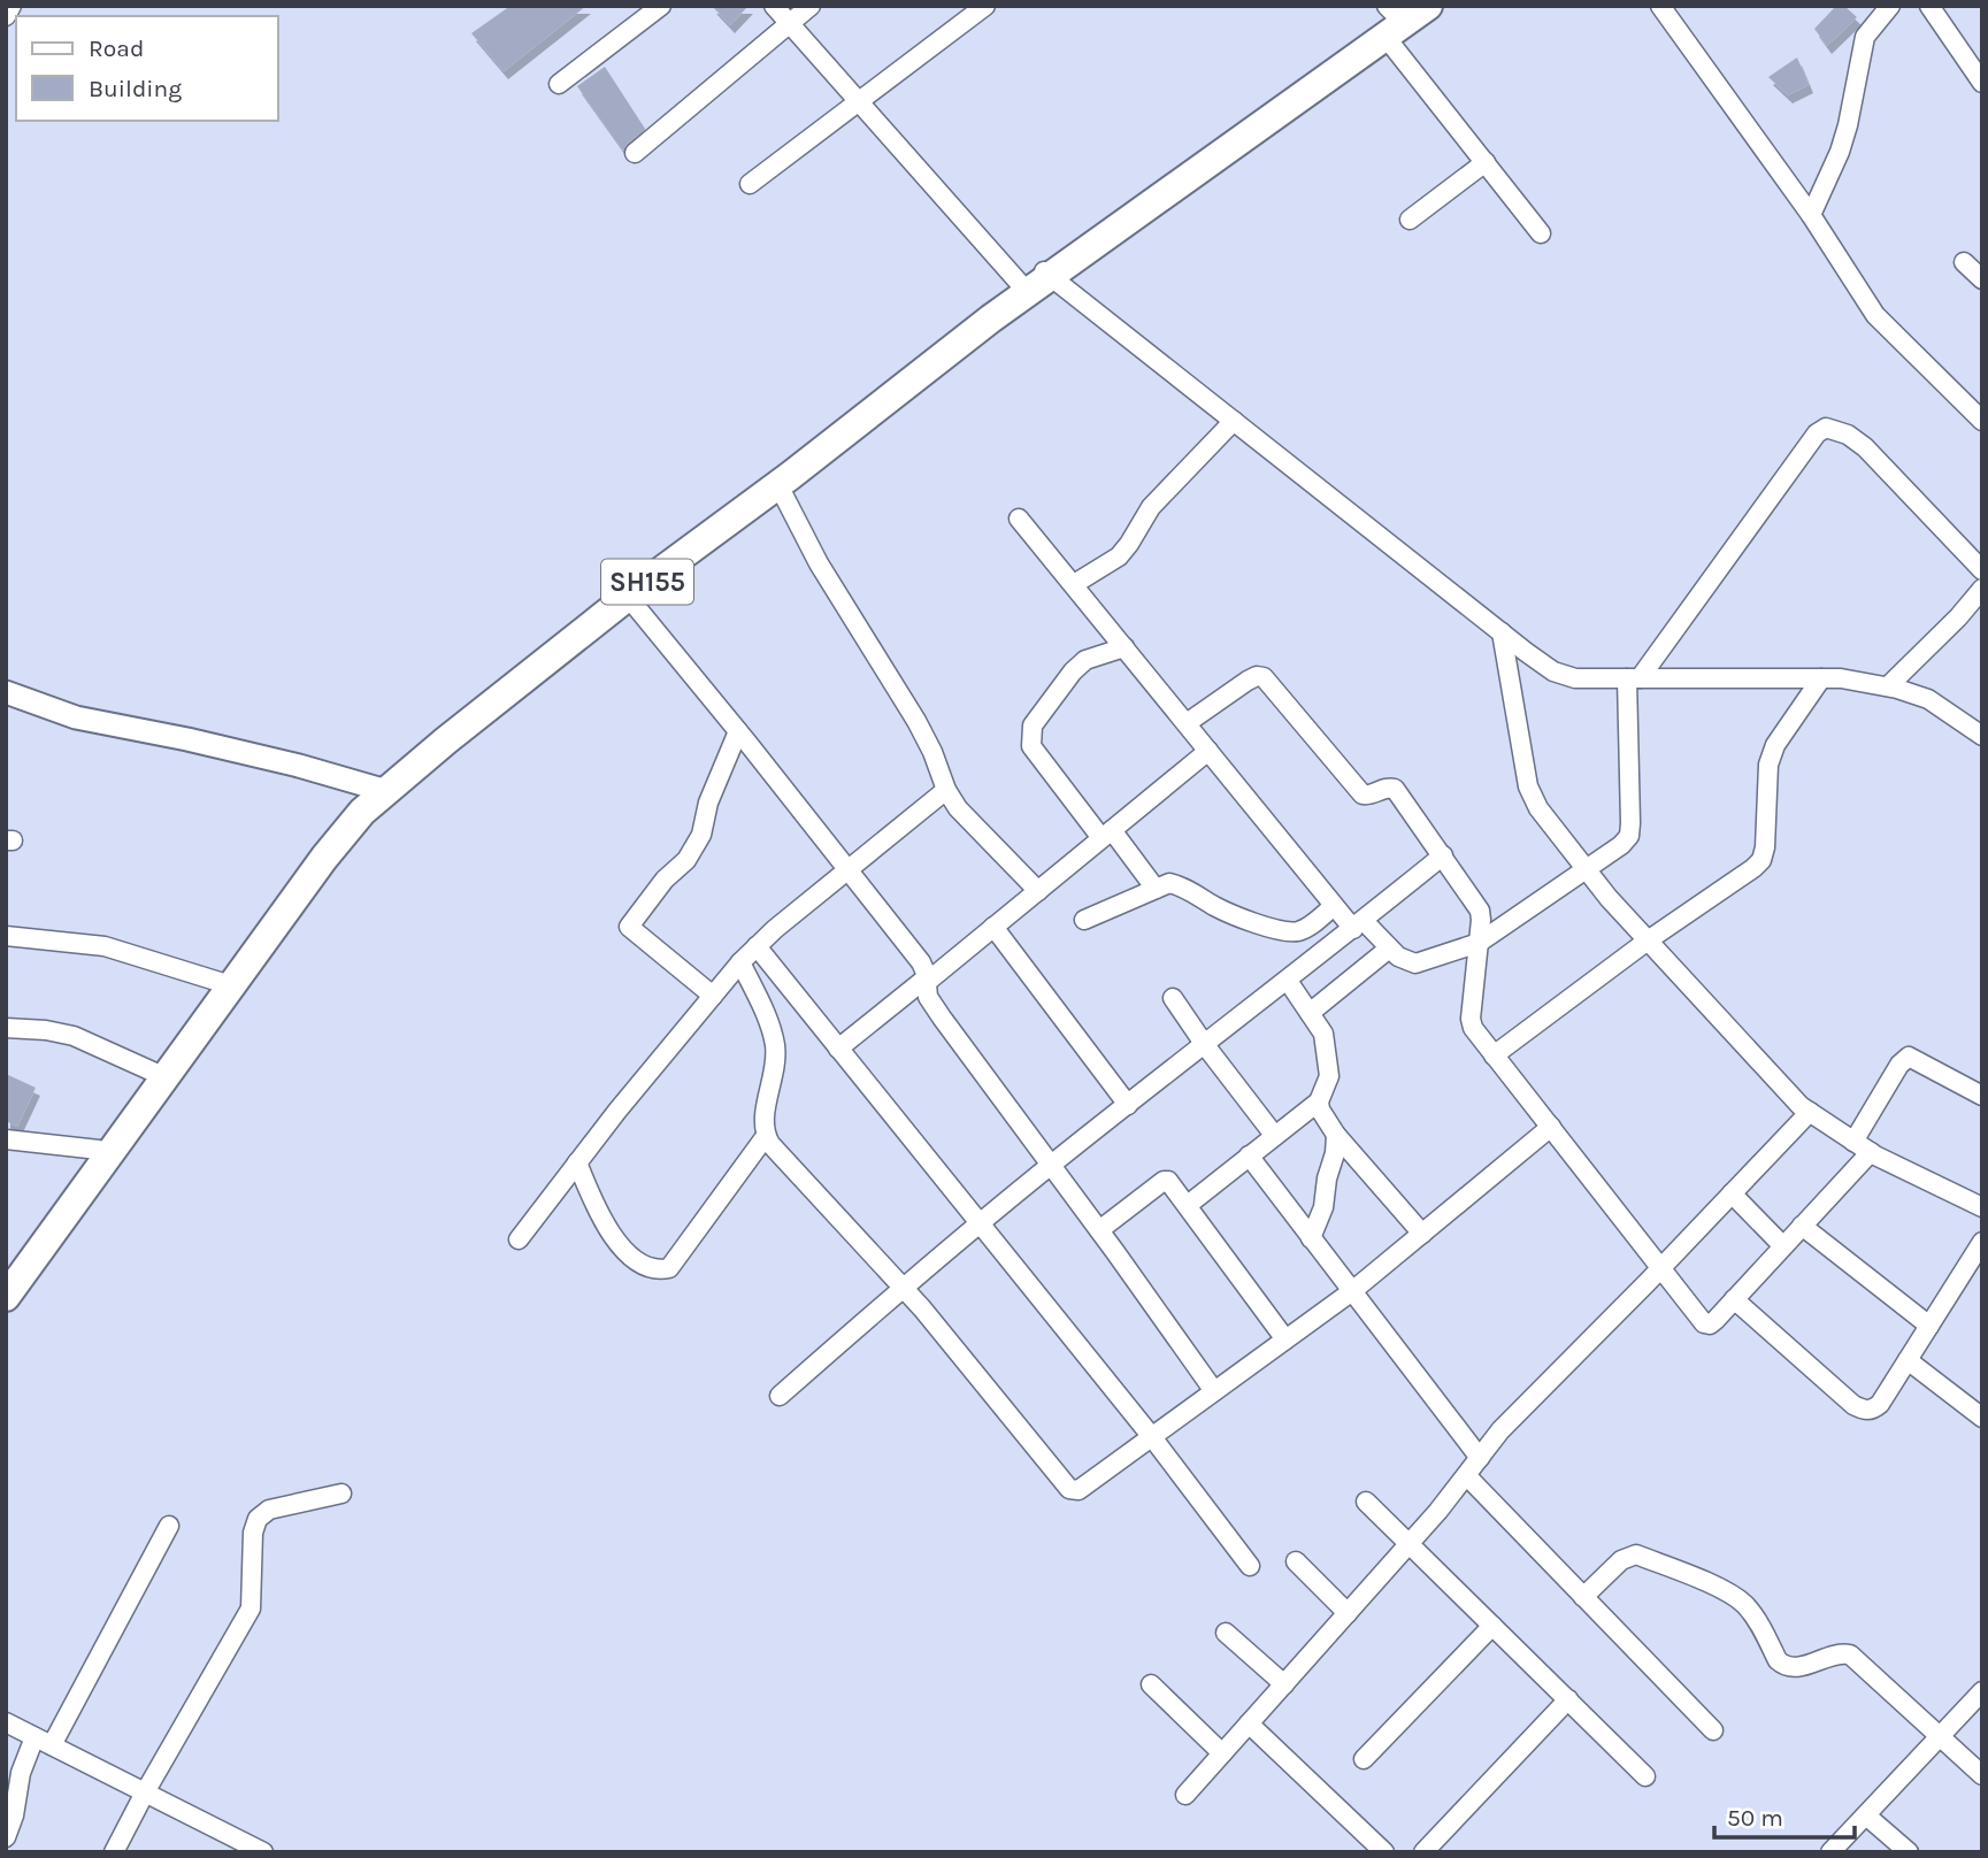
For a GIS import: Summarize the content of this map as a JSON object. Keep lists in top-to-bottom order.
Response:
{
  "streets": {
    "main road": ["SH155"]
  },
  "legend": ["Road", "Building"],
  "scale_bar": "50 m"
}
